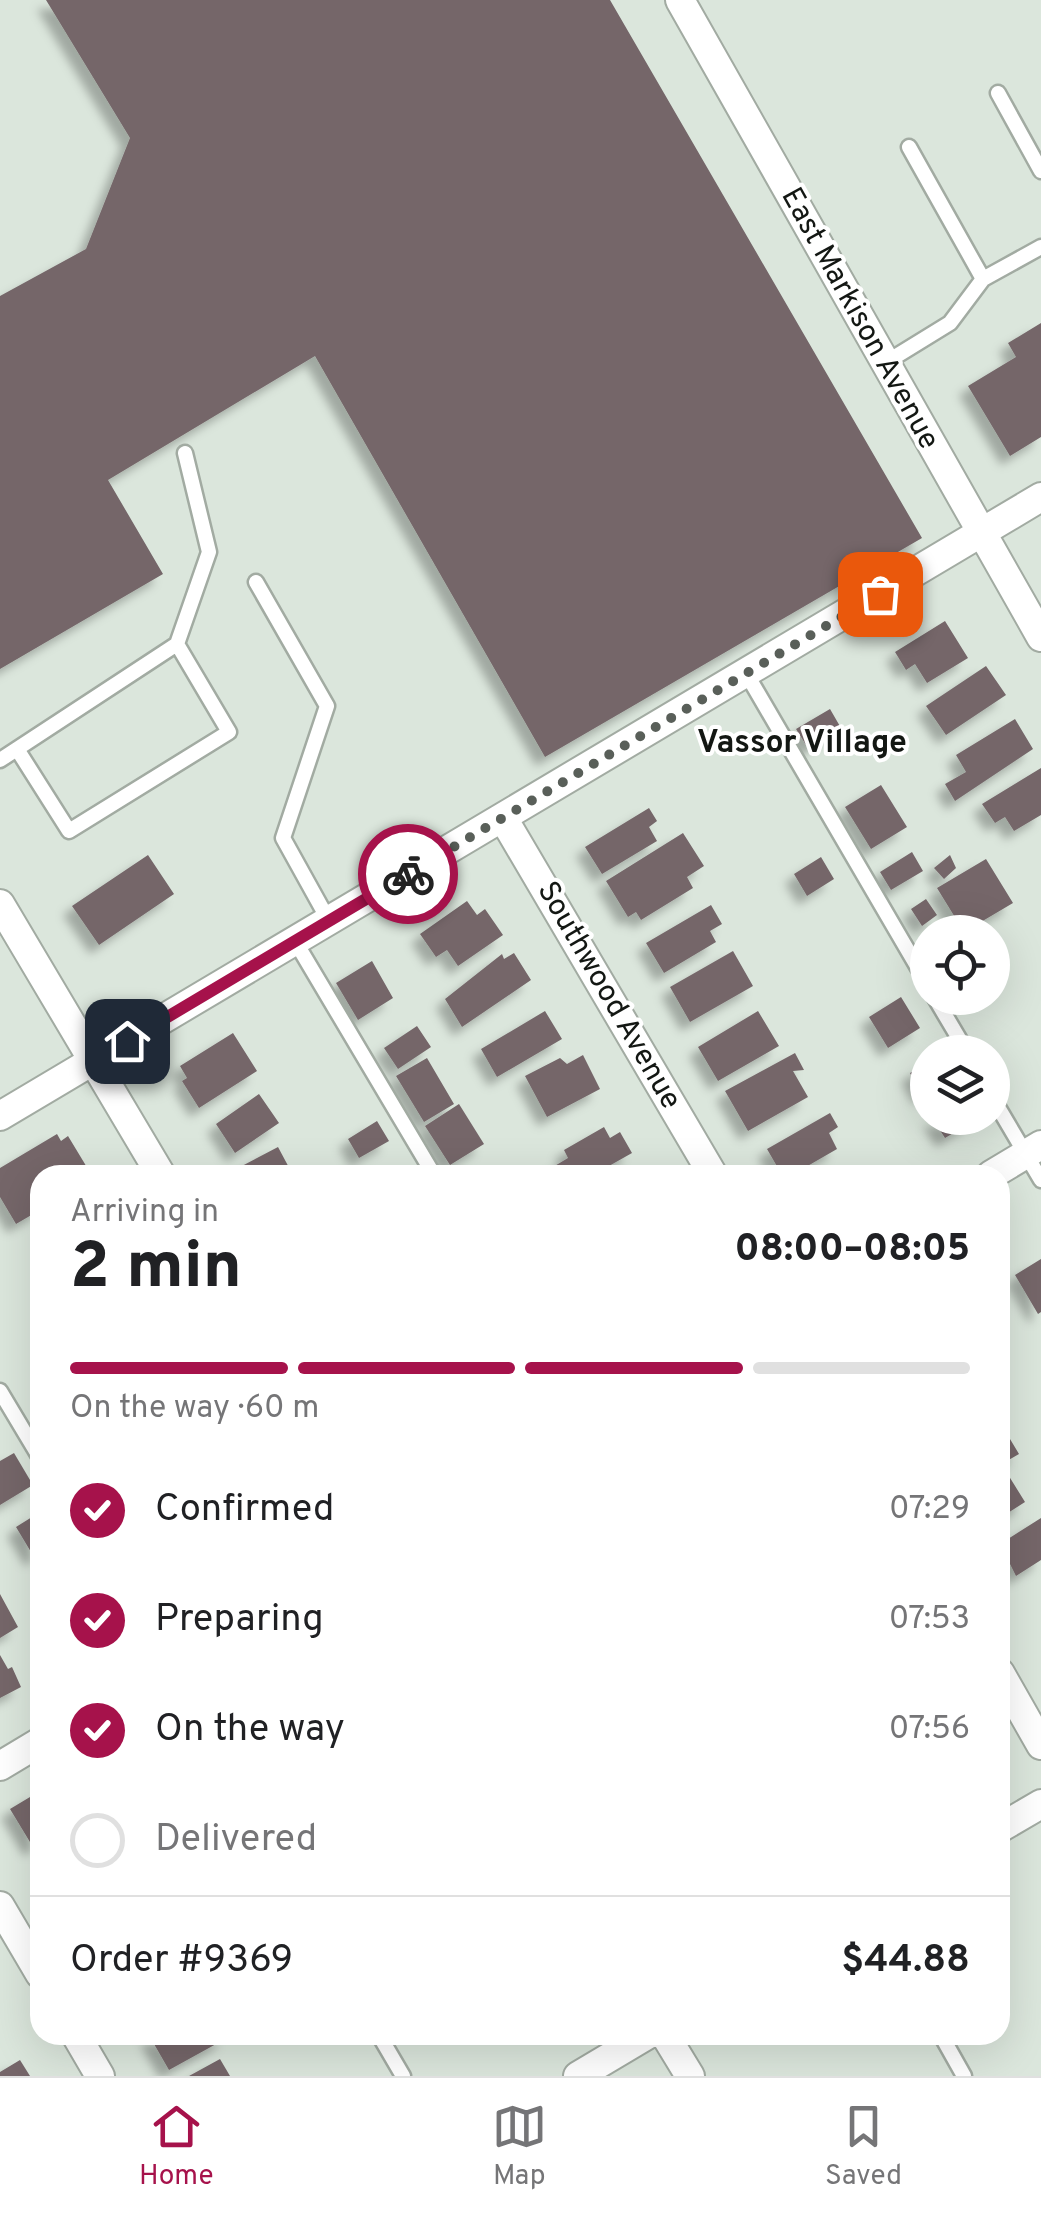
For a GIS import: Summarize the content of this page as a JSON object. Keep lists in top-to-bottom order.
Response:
{
  "streets": {
    "street": ["East Markison Avenue", "Southwood Avenue"]
  },
  "districts": ["Vassor Village"],
  "page": {
    "heading": ["2 min", "Arriving in", "08:00–08:05"],
    "panel": ["Order #9369", "$44.88"],
    "bar": "On the way · 60 m",
    "list": [
      ["Confirmed", "07:29"],
      ["Preparing", "07:53"],
      ["On the way", "07:56"],
      "Delivered"
    ],
    "tabs": ["Home", "Map", "Saved"]
  }
}
